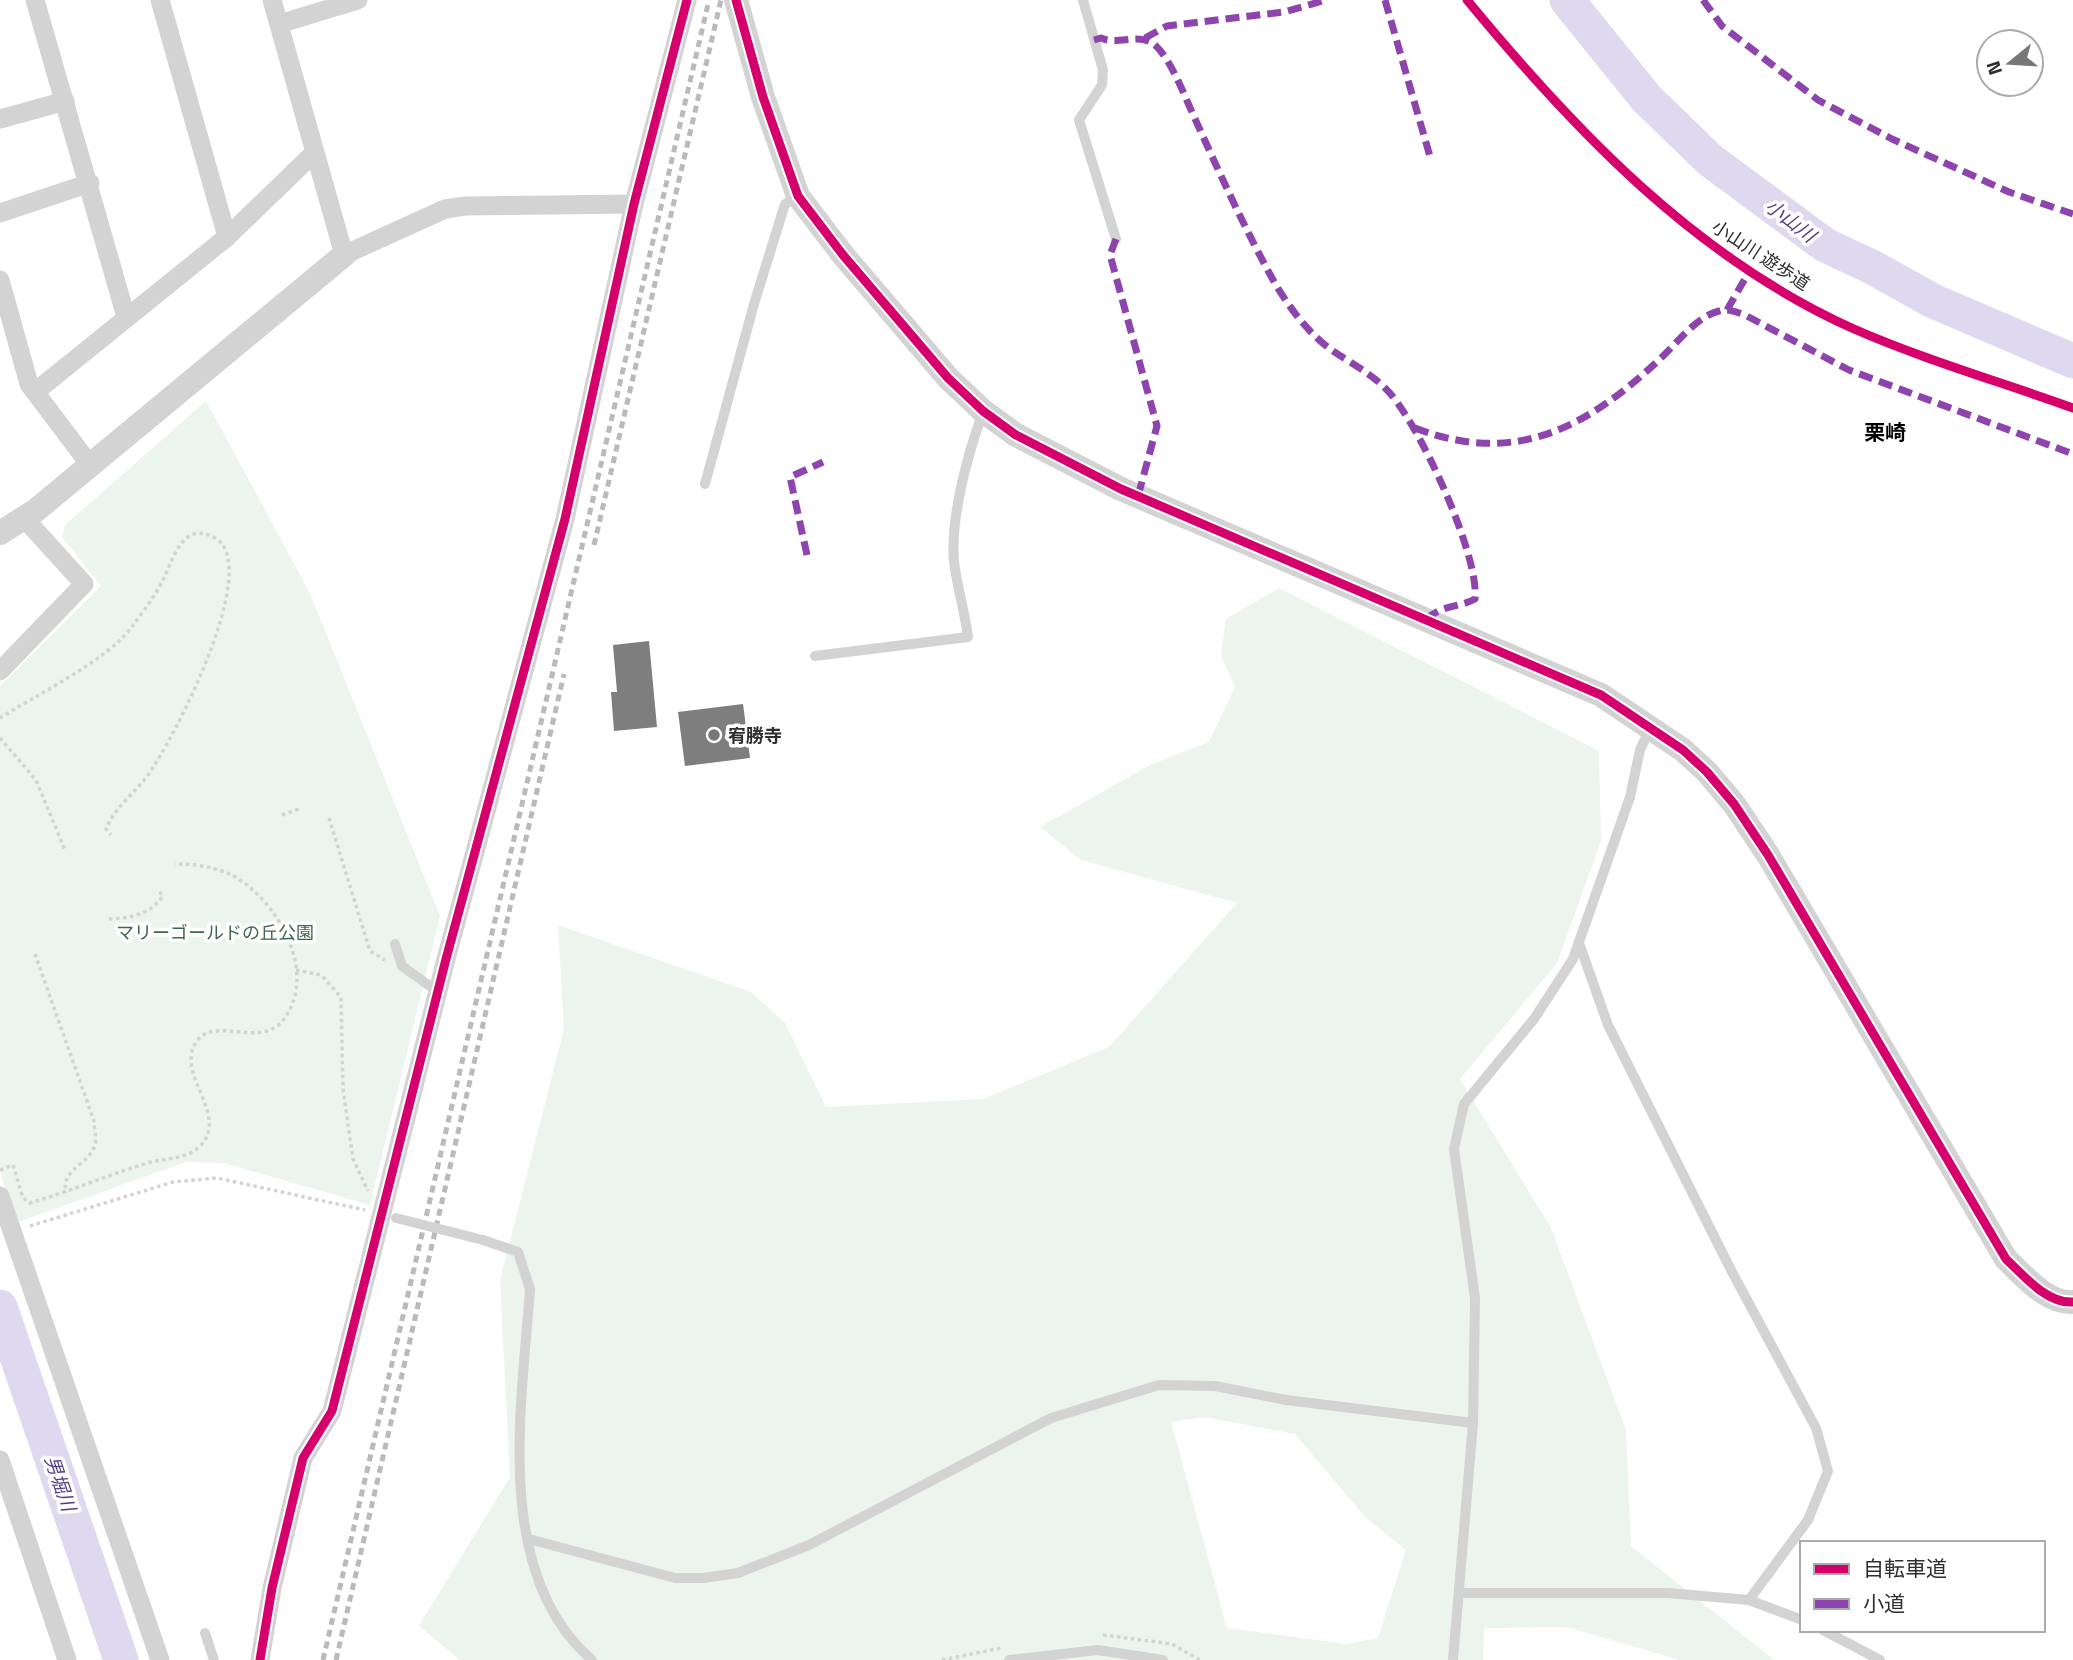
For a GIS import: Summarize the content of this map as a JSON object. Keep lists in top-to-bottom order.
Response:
{
  "streets": {
    "cycle path": ["小山川 遊歩道"]
  },
  "districts": ["栗崎"],
  "water": ["小山川", "男堀川"],
  "parks": ["マリーゴールドの丘公園"],
  "places": ["宥勝寺"],
  "legend": ["自転車道", "小道"],
  "north": "left"
}
